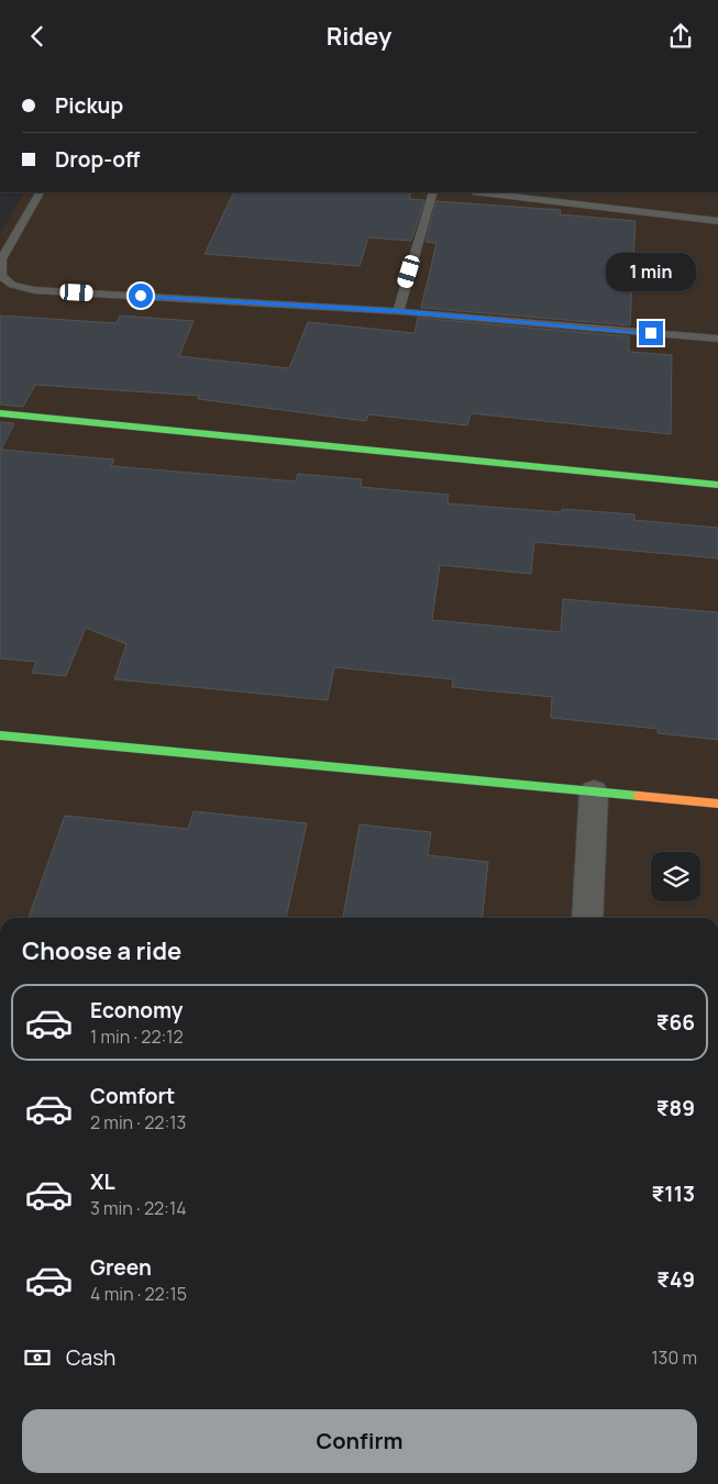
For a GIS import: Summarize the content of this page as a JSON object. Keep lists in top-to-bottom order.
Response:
{
  "page": {
    "header": "Ridey",
    "banner": ["Pickup", "Drop-off"],
    "bubble": "1 min",
    "heading": "Choose a ride",
    "list": [
      {
        "name": "Economy",
        "note": "1 min · 22:12",
        "value": "₹66"
      },
      {
        "name": "Comfort",
        "note": "2 min · 22:13",
        "value": "₹89"
      },
      {
        "name": "XL",
        "note": "3 min · 22:14",
        "value": "₹113"
      },
      {
        "name": "Green",
        "note": "4 min · 22:15",
        "value": "₹49"
      }
    ],
    "pay": ["Cash", "130 m"],
    "buttons": "Confirm"
  }
}
